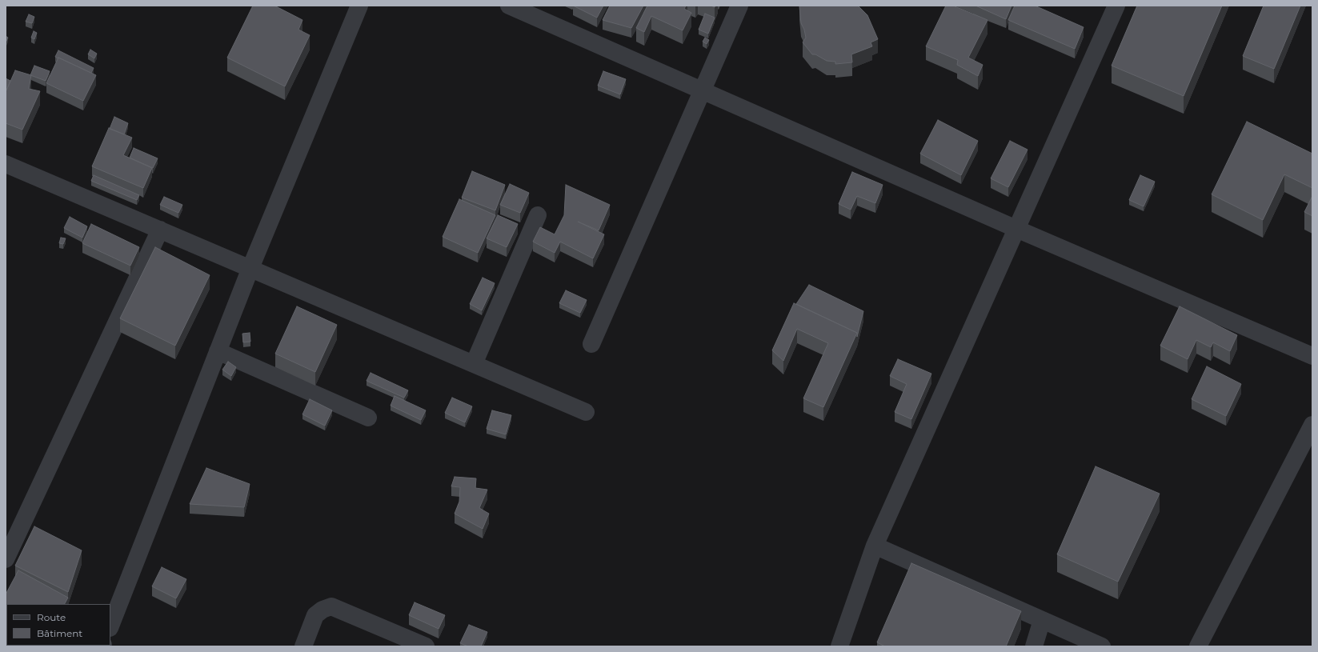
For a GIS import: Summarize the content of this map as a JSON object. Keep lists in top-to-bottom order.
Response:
{
  "legend": ["Route", "Bâtiment"]
}
